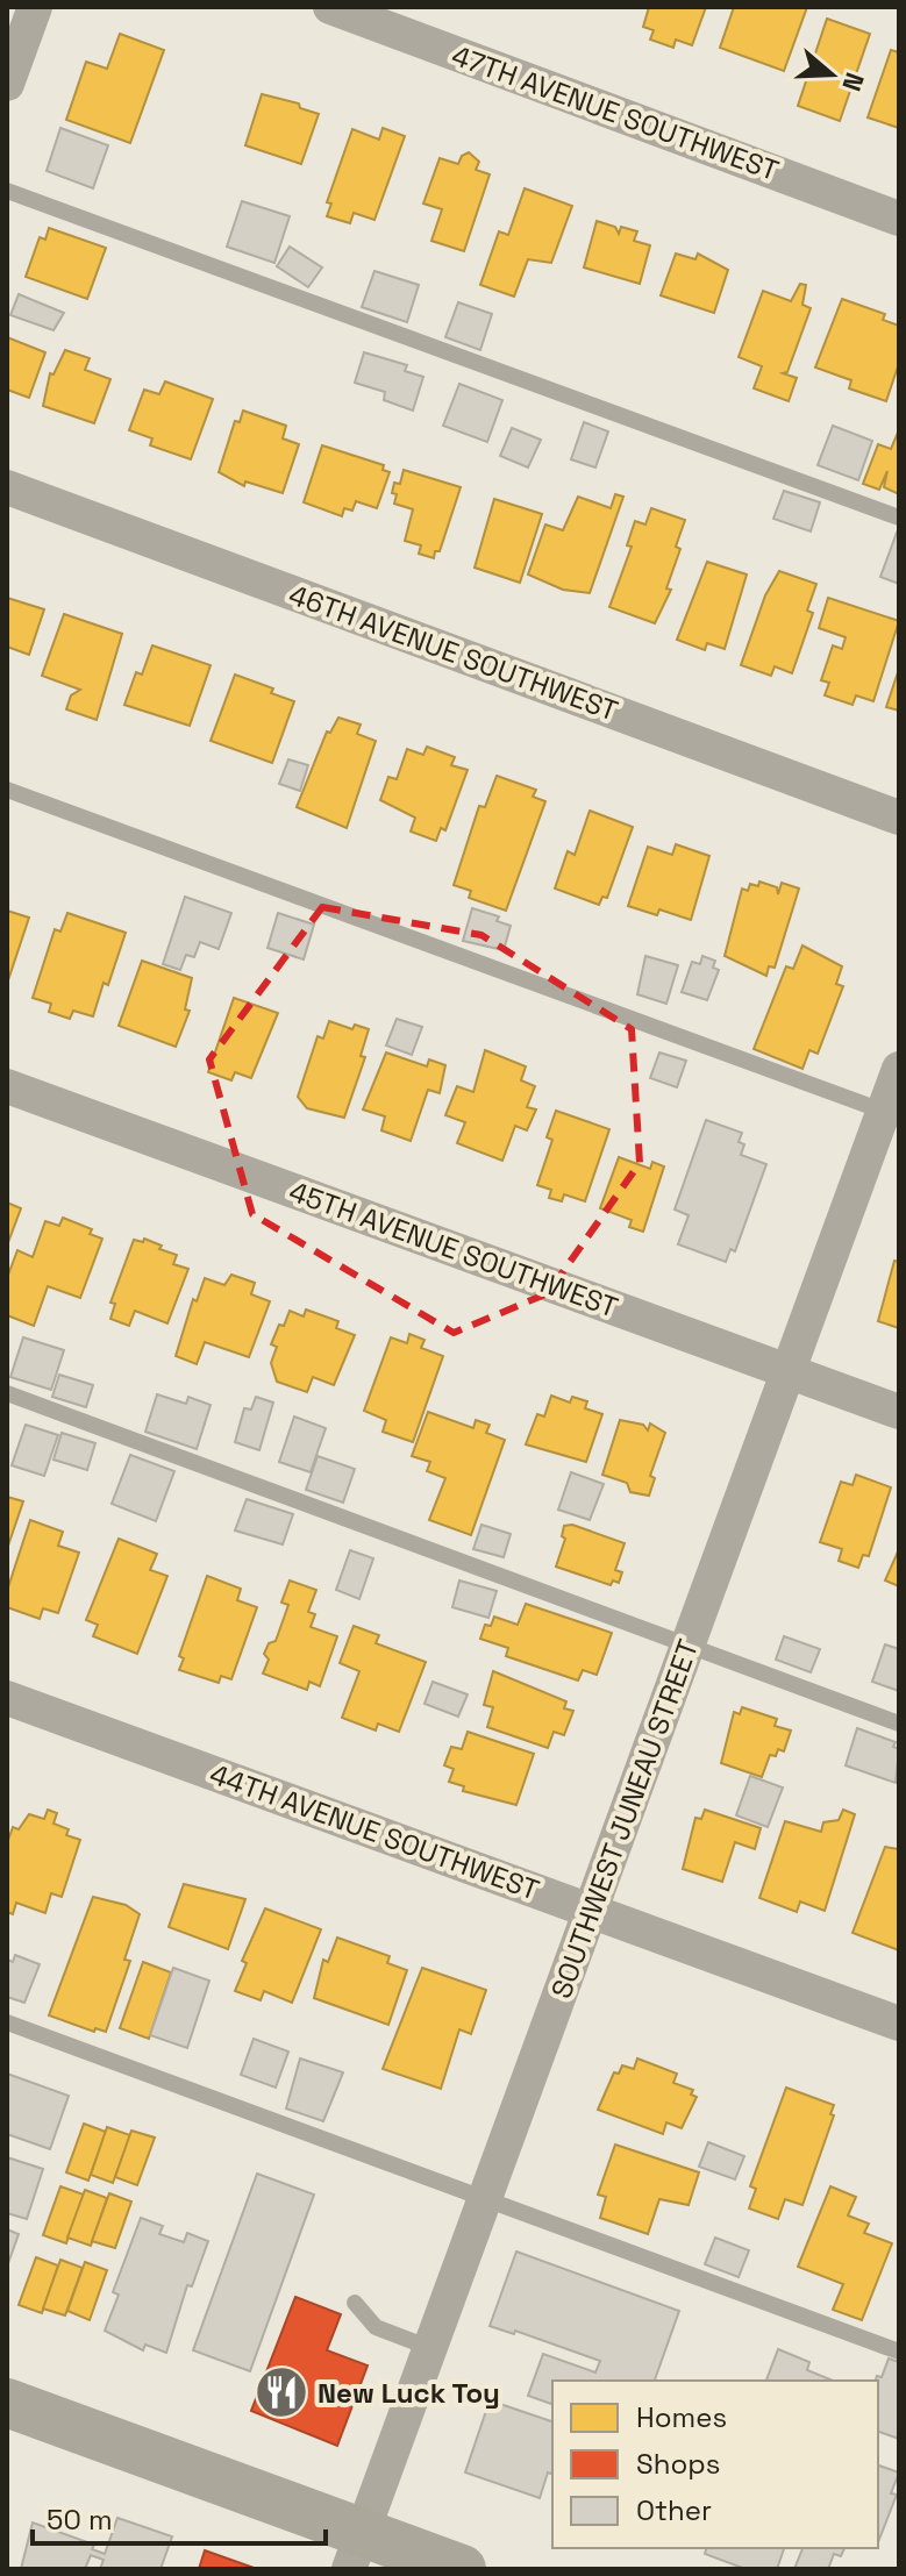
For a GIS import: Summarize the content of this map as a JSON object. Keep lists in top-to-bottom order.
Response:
{
  "streets": {
    "street": [
      "47TH AVENUE SOUTHWEST",
      "46TH AVENUE SOUTHWEST",
      "45TH AVENUE SOUTHWEST",
      "SOUTHWEST JUNEAU STREET",
      "44TH AVENUE SOUTHWEST"
    ]
  },
  "crossings": [
    ["45TH AVENUE SOUTHWEST", "SOUTHWEST JUNEAU STREET"],
    ["SOUTHWEST JUNEAU STREET", "44TH AVENUE SOUTHWEST"]
  ],
  "places": {
    "restaurant": ["New Luck Toy"]
  },
  "legend": ["Homes", "Shops", "Other"],
  "scale_bar": "50 m",
  "north": "right"
}
